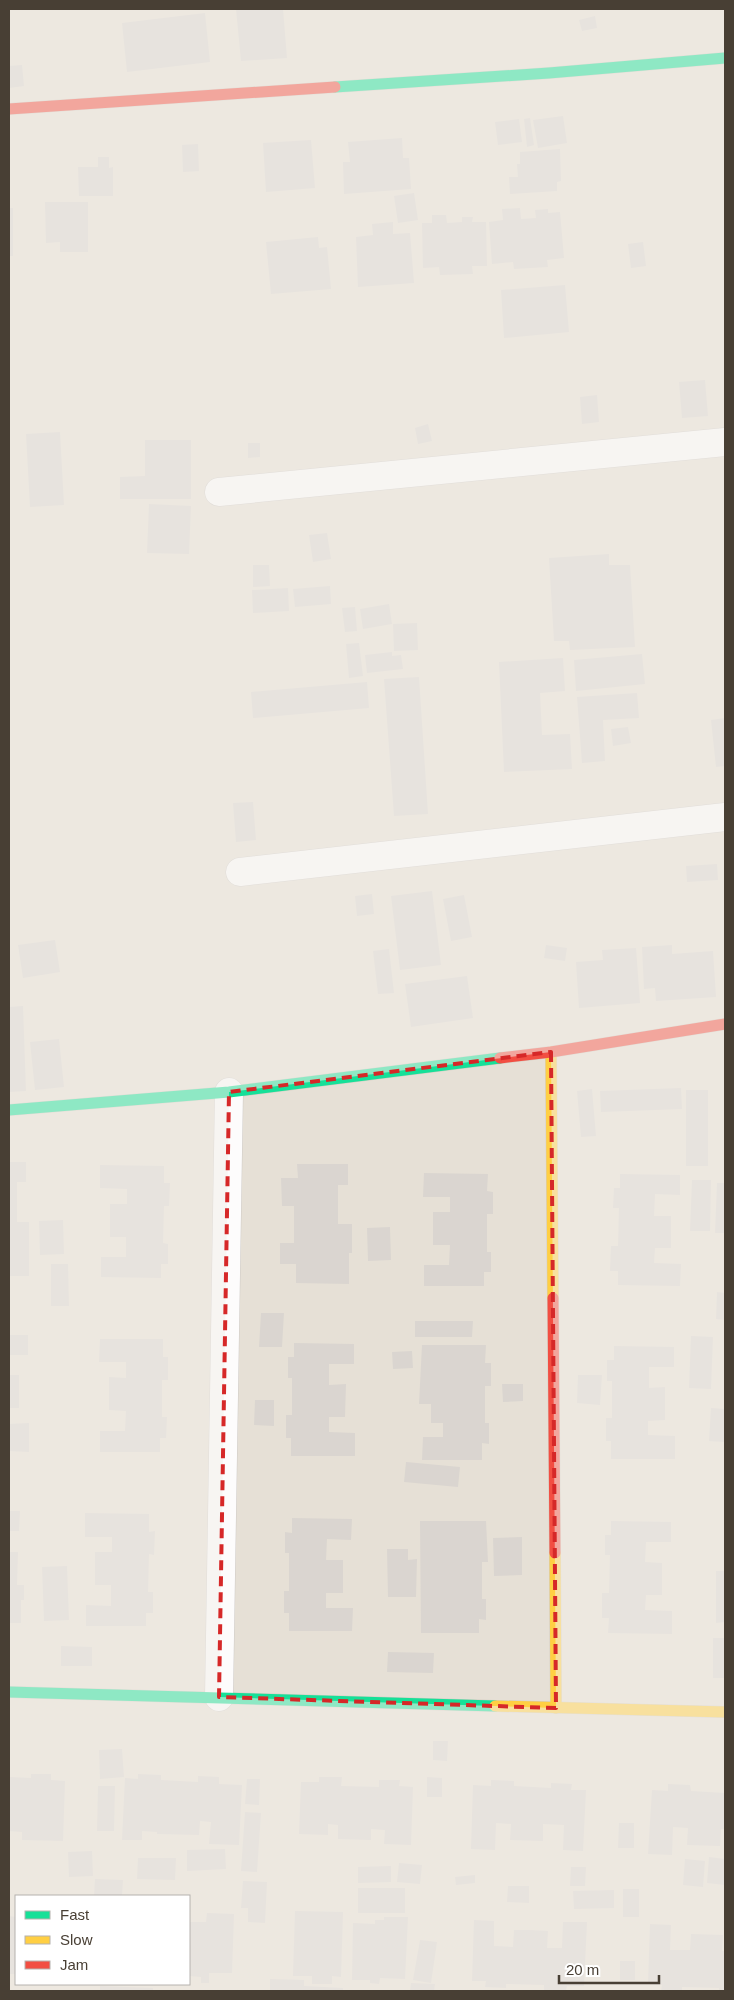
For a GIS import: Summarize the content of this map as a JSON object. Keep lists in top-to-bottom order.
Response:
{
  "legend": ["Fast", "Slow", "Jam"],
  "scale_bar": "20 m"
}
